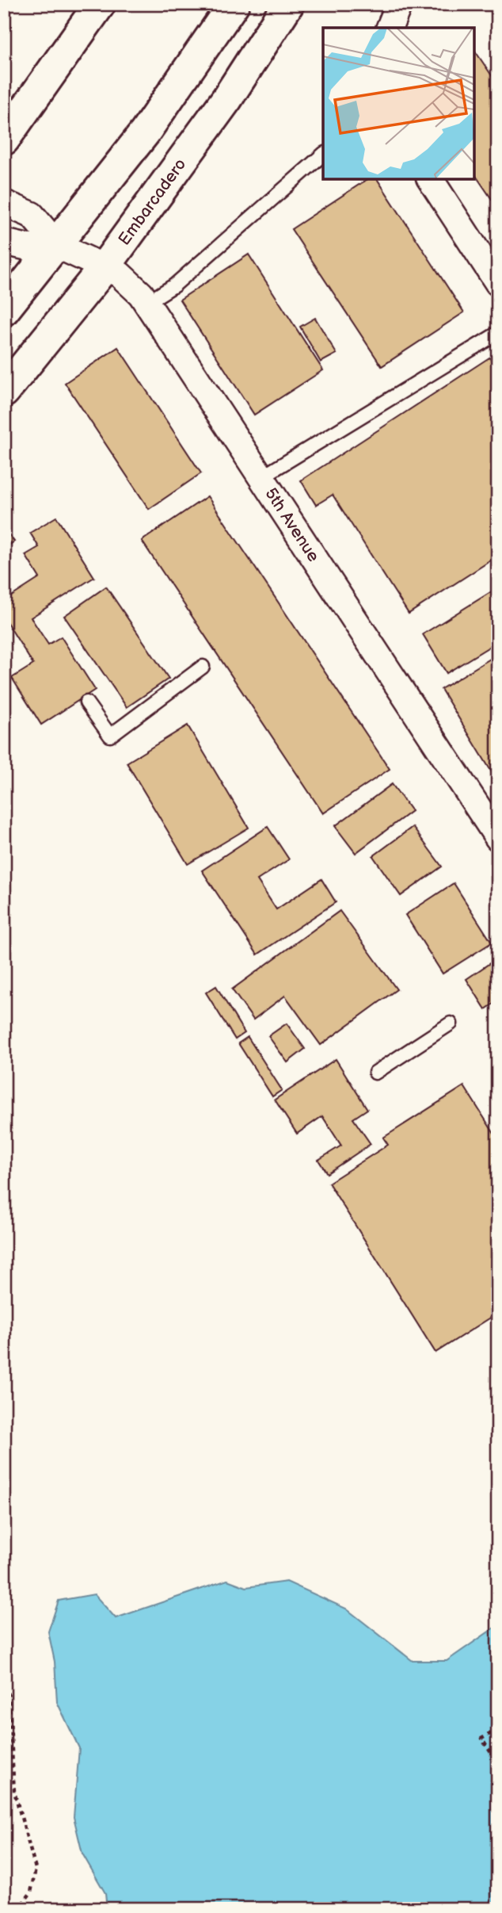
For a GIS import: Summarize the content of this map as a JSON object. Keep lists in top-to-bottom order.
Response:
{
  "streets": {
    "main road": ["Embarcadero"],
    "street": ["5th Avenue"]
  },
  "crossings": [
    ["Embarcadero", "5th Avenue"]
  ]
}
